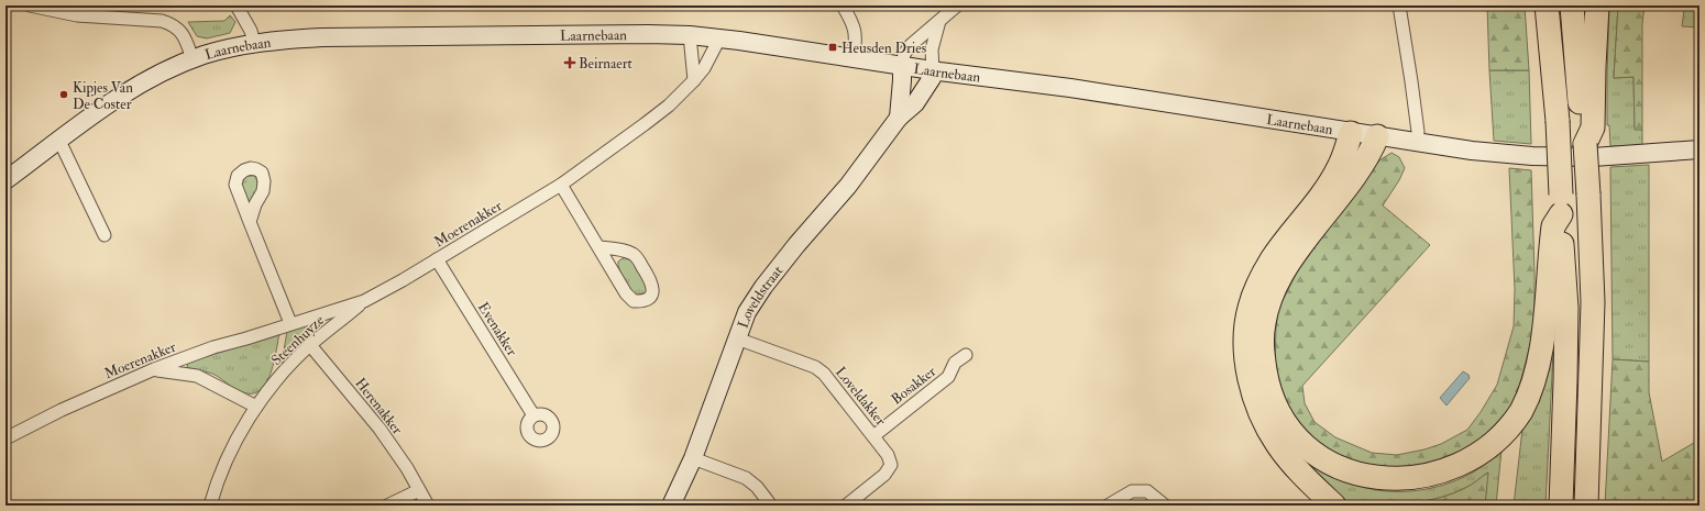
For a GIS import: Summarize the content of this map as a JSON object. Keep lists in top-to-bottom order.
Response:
{
  "streets": {
    "street": [
      "Laarnebaan",
      "Moerenakker",
      "Loveldstraat",
      "Evenakker",
      "Steenhuyze",
      "Bosakker",
      "Loveldakker",
      "Herenakker"
    ]
  },
  "crossings": [
    ["Laarnebaan", "Moerenakker"],
    ["Laarnebaan", "Loveldstraat"],
    ["Moerenakker", "Evenakker"],
    ["Moerenakker", "Steenhuyze"],
    ["Loveldstraat", "Loveldakker"],
    ["Steenhuyze", "Herenakker"],
    ["Bosakker", "Loveldakker"]
  ],
  "places": {
    "transit": ["Heusden Dries"],
    "health": ["Beirnaert"],
    "other": ["Kipjes Van De Coster"]
  }
}
